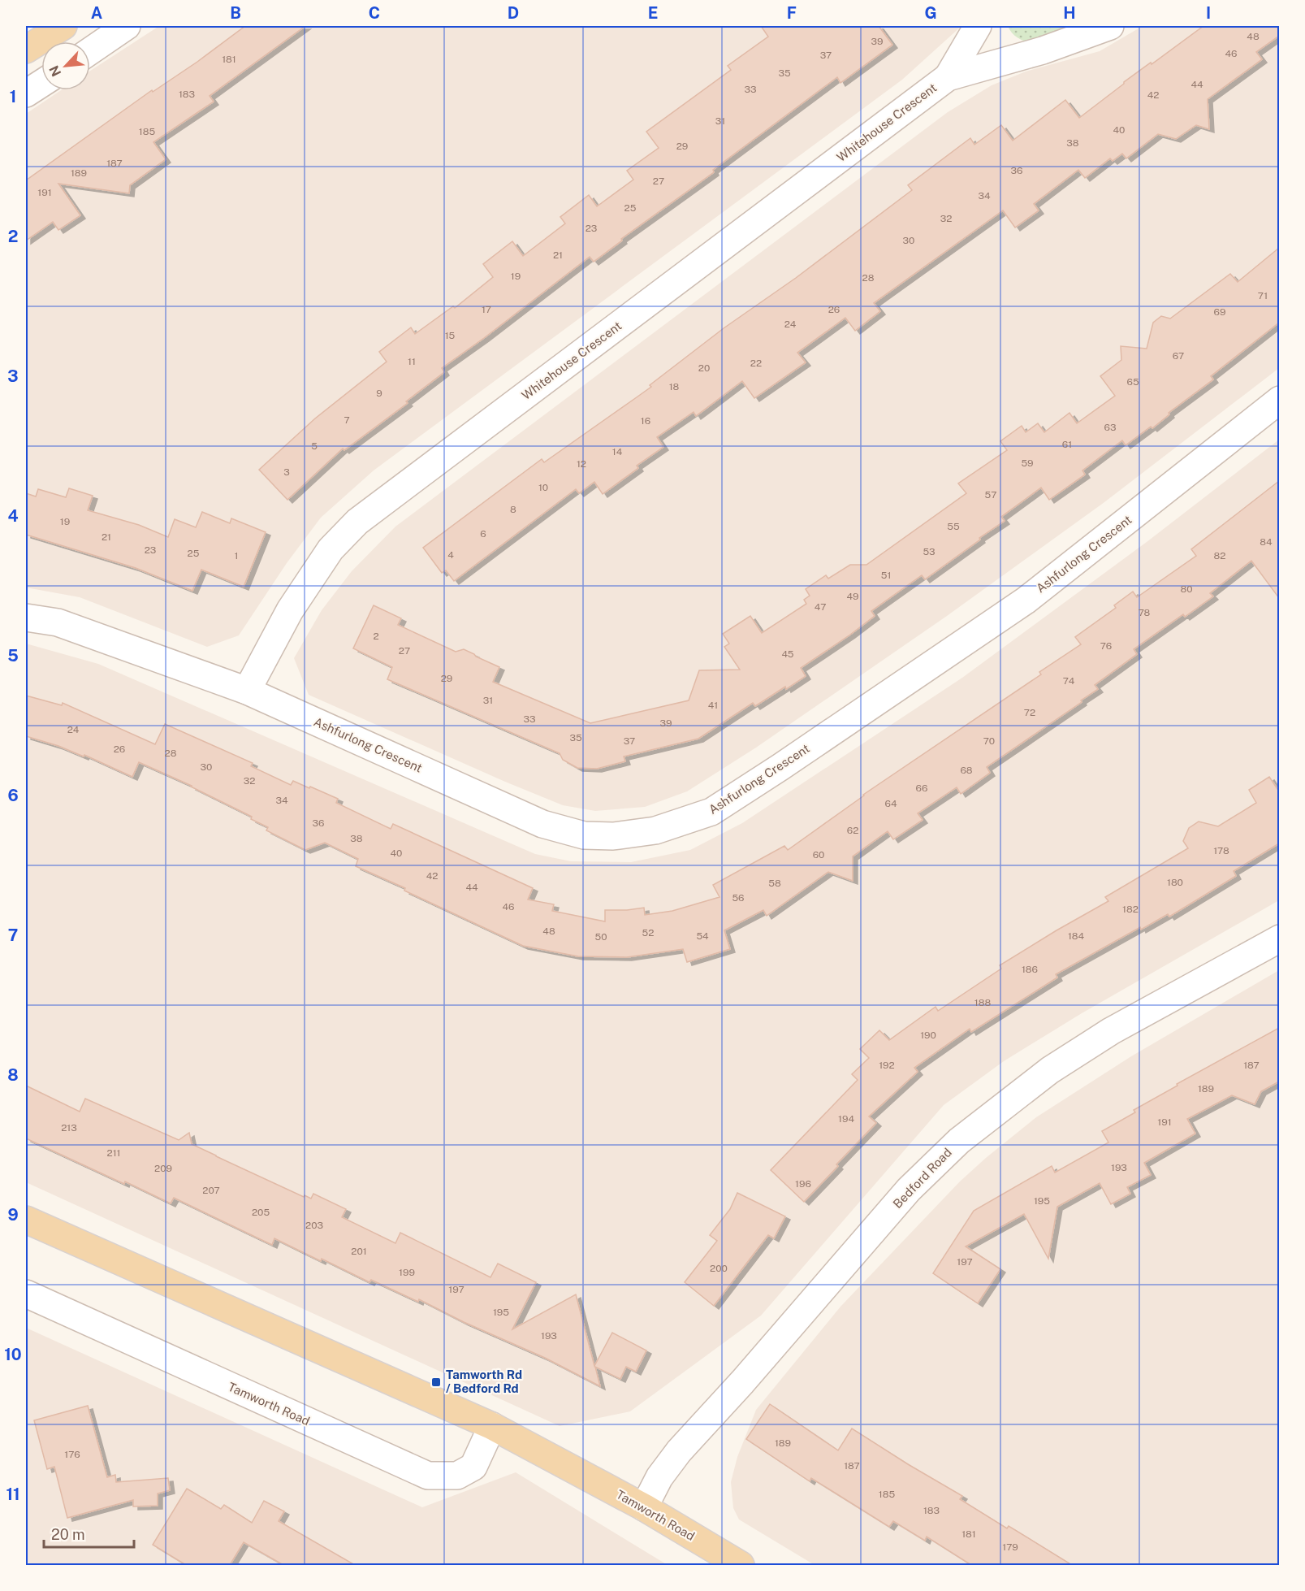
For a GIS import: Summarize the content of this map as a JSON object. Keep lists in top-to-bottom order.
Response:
{
  "streets": {
    "main road": ["Tamworth Road"],
    "street": ["Whitehouse Crescent", "Ashfurlong Crescent", "Bedford Road"]
  },
  "crossings": [
    ["Whitehouse Crescent", "Ashfurlong Crescent"],
    ["Bedford Road", "Tamworth Road"]
  ],
  "places": {
    "transit": ["Tamworth Rd / Bedford Rd"]
  },
  "house_numbers": [
    "48",
    "39",
    "46",
    "37",
    "181",
    "35",
    "44",
    "33",
    "183",
    "42",
    "31",
    "40",
    "185",
    "38",
    "29",
    "187",
    "36",
    "189",
    "27",
    "191",
    "34",
    "25",
    "32",
    "23",
    "30",
    "21",
    "19",
    "28",
    "71",
    "17",
    "26",
    "69",
    "24",
    "15",
    "67",
    "11",
    "22",
    "20",
    "65",
    "18",
    "9",
    "7",
    "16",
    "63",
    "61",
    "5",
    "14",
    "59",
    "12",
    "3",
    "10",
    "57",
    "8",
    "19",
    "55",
    "6",
    "21",
    "84",
    "23",
    "53",
    "25",
    "4",
    "1",
    "82",
    "51",
    "80",
    "49",
    "47",
    "78",
    "2",
    "76",
    "27",
    "45",
    "29",
    "74",
    "31",
    "41",
    "72",
    "33",
    "39",
    "24",
    "35",
    "37",
    "70",
    "26",
    "28",
    "30",
    "68",
    "32",
    "66",
    "34",
    "64",
    "36",
    "62",
    "38",
    "178",
    "40",
    "60",
    "42",
    "180",
    "58",
    "44",
    "56",
    "46",
    "182",
    "48",
    "52",
    "54",
    "184",
    "50",
    "186",
    "188",
    "190",
    "192",
    "187",
    "189",
    "194",
    "191",
    "213",
    "211",
    "193",
    "209",
    "196",
    "207",
    "195",
    "205",
    "203",
    "201",
    "197",
    "200",
    "199",
    "197",
    "195",
    "193",
    "189",
    "176",
    "187",
    "185",
    "183",
    "181",
    "179"
  ],
  "scale_bar": "20 m",
  "north": "bottom left",
  "grid": {
    "columns": [
      "A",
      "B",
      "C",
      "D",
      "E",
      "F",
      "G",
      "H",
      "I"
    ],
    "rows": [
      "1",
      "2",
      "3",
      "4",
      "5",
      "6",
      "7",
      "8",
      "9",
      "10",
      "11"
    ]
  }
}
